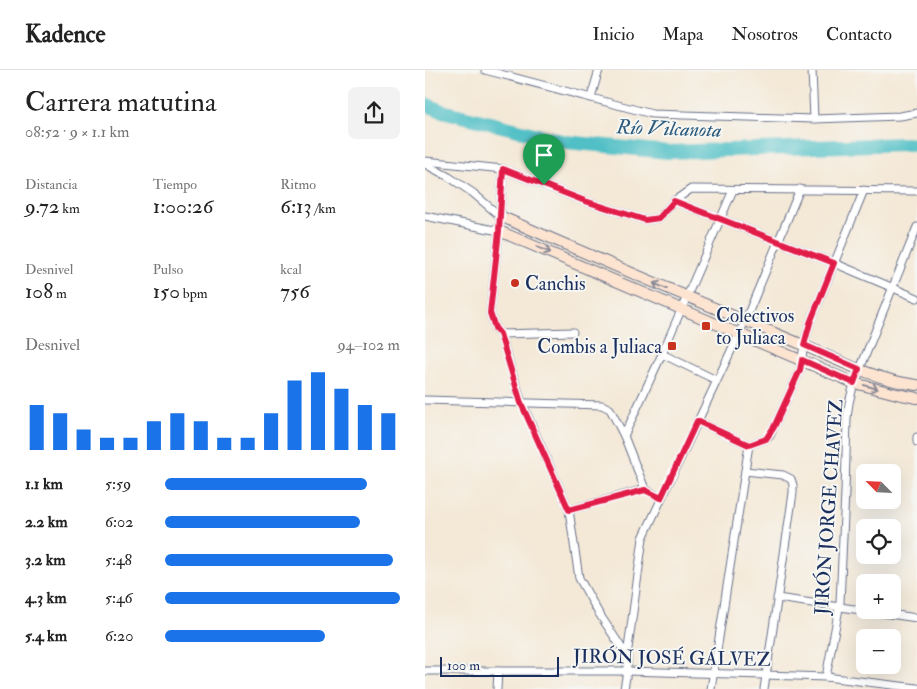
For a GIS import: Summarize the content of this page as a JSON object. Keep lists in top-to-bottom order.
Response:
{
  "streets": {
    "street": ["JIRÓN JORGE CHAVEZ", "JIRÓN JOSÉ GÁLVEZ"]
  },
  "crossings": [
    ["JIRÓN JORGE CHAVEZ", "JIRÓN JOSÉ GÁLVEZ"]
  ],
  "water": ["Río Vilcanota"],
  "places": {
    "other": ["Canchis"],
    "transit": ["Colectivos to Juliaca", "Combis a Juliaca"]
  },
  "scale_bar": "100 m",
  "north": "top left",
  "page": {
    "header": "Kadence",
    "nav": [
      "Inicio",
      "Mapa",
      "Nosotros",
      "Contacto"
    ],
    "heading": ["Carrera matutina", "08:52 · 9 × 1.1 km"],
    "stats": [
      ["Distancia", "9.72 km"],
      ["Tiempo", "1:00:26"],
      ["Ritmo", "6:13 /km"],
      ["Desnivel", "108 m"],
      ["Pulso", "150 bpm"],
      ["kcal", "756"]
    ],
    "chart": ["Desnivel", "94–102 m"],
    "map_buttons": ["+", "−"],
    "list": [
      {
        "name": "1.1 km",
        "note": "5:59"
      },
      {
        "name": "2.2 km",
        "note": "6:02"
      },
      {
        "name": "3.2 km",
        "note": "5:48"
      },
      {
        "name": "4.3 km",
        "note": "5:46"
      },
      {
        "name": "5.4 km",
        "note": "6:20"
      }
    ],
    "scale": "100 m"
  }
}
